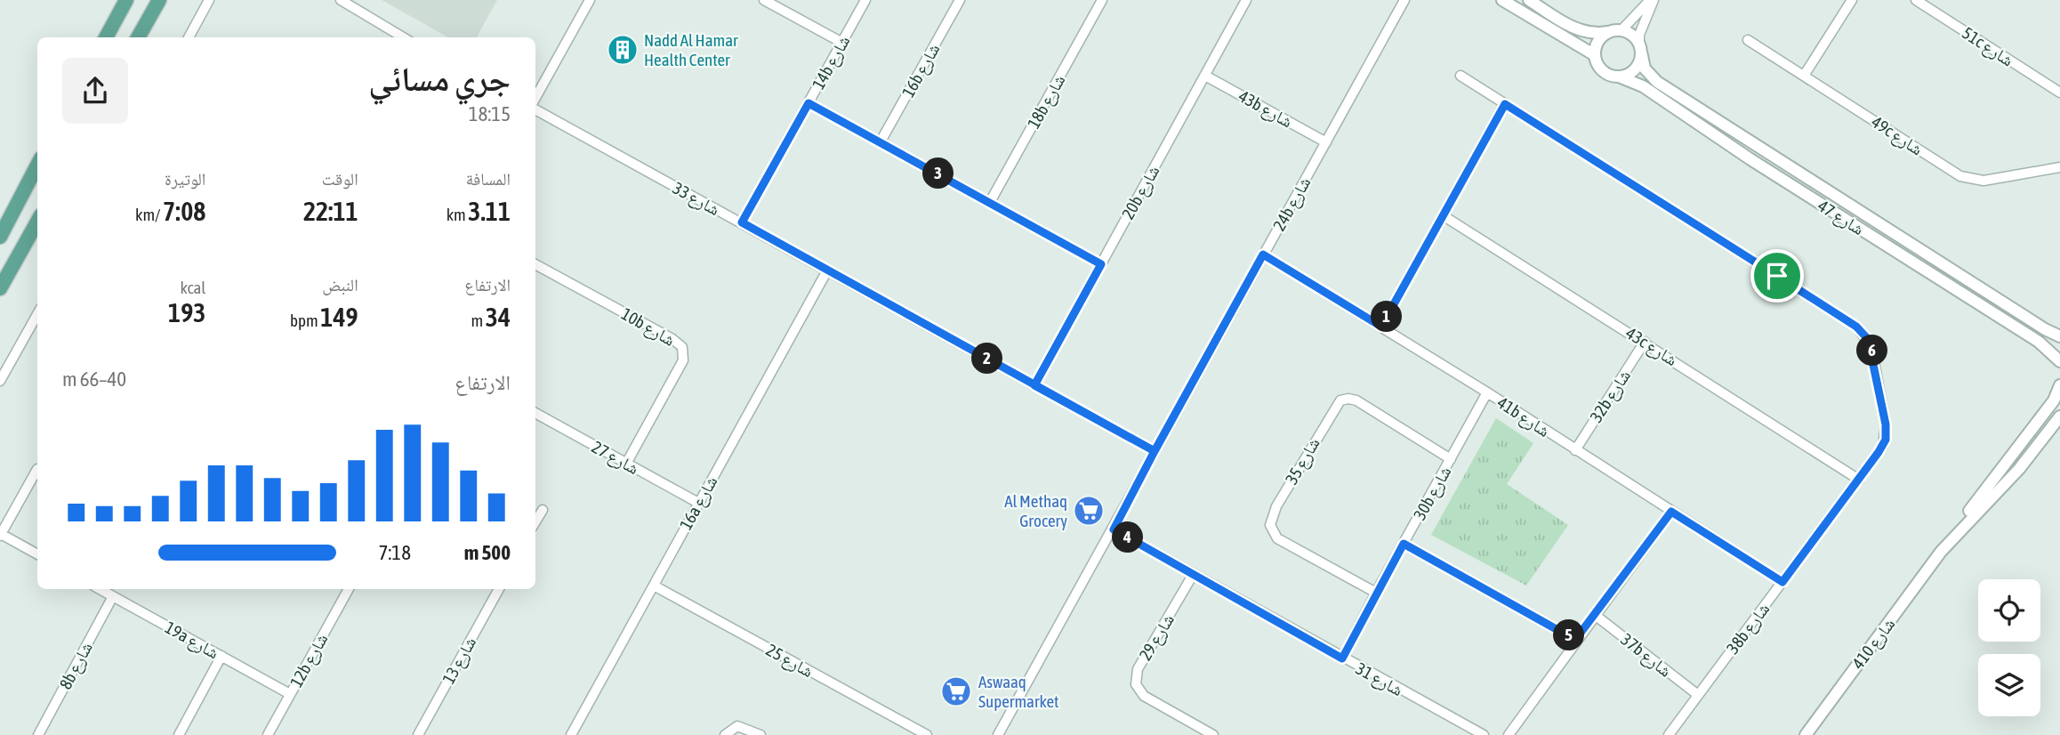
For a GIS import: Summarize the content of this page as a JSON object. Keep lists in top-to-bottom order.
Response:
{
  "streets": {
    "street": [
      "51c شارع",
      "14b شارع",
      "16b شارع",
      "18b شارع",
      "43b شارع",
      "49c شارع",
      "20b شارع",
      "شارع 33",
      "24b شارع",
      "شارع 47",
      "10b شارع",
      "43c شارع",
      "32b شارع",
      "41b شارع",
      "شارع 27",
      "شارع 35",
      "30b شارع",
      "16a شارع",
      "38b شارع",
      "شارع 29",
      "19a شارع",
      "شارع 410",
      "37b شارع",
      "12b شارع",
      "شارع 13",
      "شارع 25",
      "8b شارع",
      "شارع 31"
    ]
  },
  "crossings": [
    ["14b شارع", "شارع 33"],
    ["43b شارع", "20b شارع"],
    ["43b شارع", "24b شارع"],
    ["20b شارع", "شارع 33"],
    ["شارع 33", "24b شارع"],
    ["شارع 33", "16a شارع"],
    ["24b شارع", "41b شارع"],
    ["24b شارع", "شارع 31"],
    ["10b شارع", "شارع 27"],
    ["43c شارع", "32b شارع"],
    ["43c شارع", "38b شارع"],
    ["32b شارع", "41b شارع"],
    ["41b شارع", "30b شارع"],
    ["41b شارع", "38b شارع"],
    ["شارع 27", "16a شارع"],
    ["شارع 35", "30b شارع"],
    ["30b شارع", "شارع 31"],
    ["16a شارع", "شارع 25"],
    ["38b شارع", "37b شارع"],
    ["شارع 29", "شارع 31"],
    ["19a شارع", "12b شارع"],
    ["19a شارع", "8b شارع"]
  ],
  "places": {
    "building": ["Nadd Al Hamar Health Center"],
    "supermarket": ["Al Methaq Grocery", "Aswaaq Supermarket"]
  },
  "page": {
    "heading": ["جري مسائي", "18:15"],
    "stats": [
      ["المسافة", "3.11 km"],
      ["الوقت", "22:11"],
      ["الوتيرة", "7:08 /km"],
      ["الارتفاع", "34 m"],
      ["النبض", "149 bpm"],
      ["kcal", "193"]
    ],
    "pins": [
      "3",
      "1",
      "6",
      "2",
      "4",
      "5"
    ],
    "chart": ["الارتفاع", "40–66 m"],
    "list": [
      {
        "name": "500 m",
        "note": "7:18"
      }
    ]
  }
}
